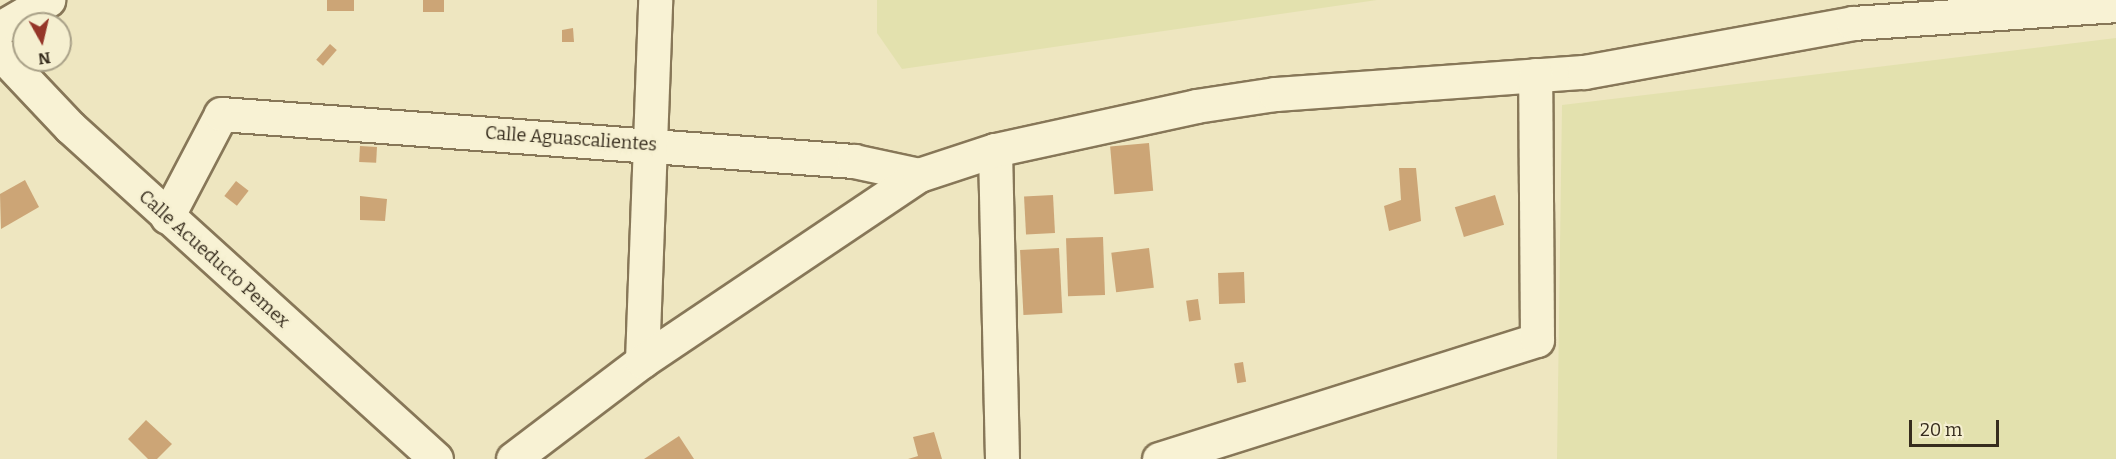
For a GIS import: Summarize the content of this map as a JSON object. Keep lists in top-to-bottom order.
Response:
{
  "streets": {
    "street": ["Calle Aguascalientes", "Calle Acueducto Pemex"]
  },
  "crossings": [
    ["Calle Aguascalientes", "Calle Acueducto Pemex"]
  ],
  "scale_bar": "20 m",
  "north": "bottom"
}
